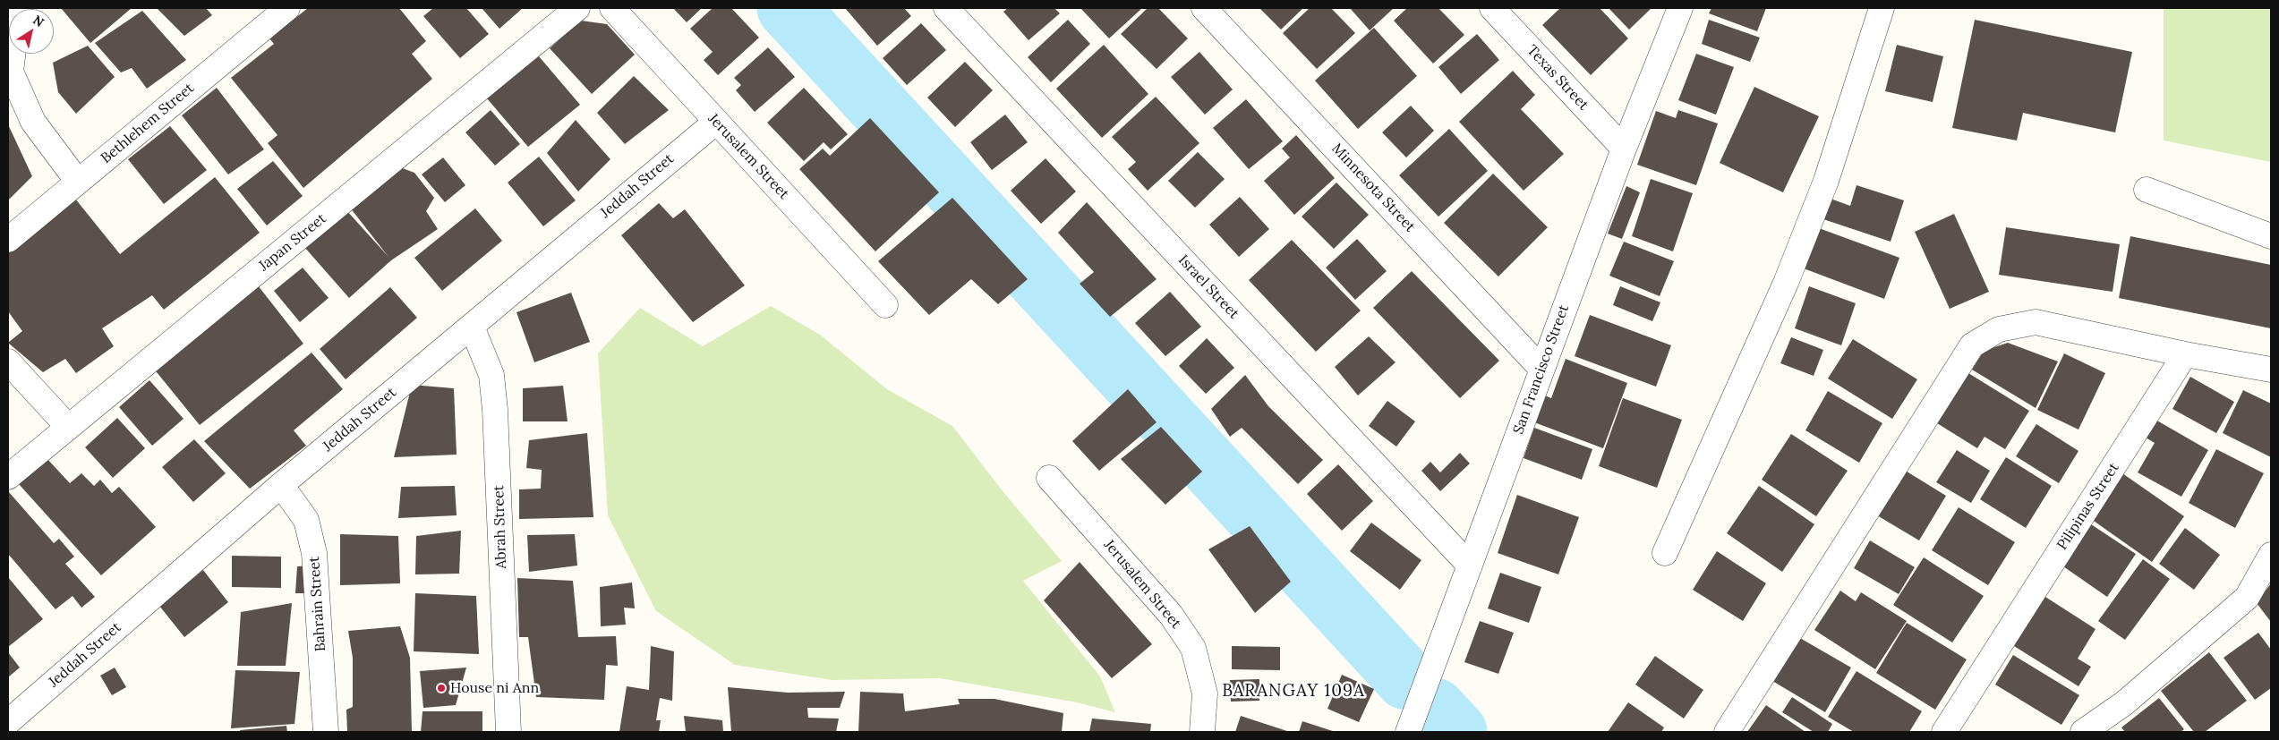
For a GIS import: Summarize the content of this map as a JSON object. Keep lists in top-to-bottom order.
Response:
{
  "streets": {
    "street": [
      "Texas Street",
      "Bethlehem Street",
      "Jerusalem Street",
      "Jeddah Street",
      "Minnesota Street",
      "Japan Street",
      "Israel Street",
      "San Francisco Street",
      "Pilipinas Street",
      "Abrah Street",
      "Bahrain Street"
    ]
  },
  "crossings": [
    ["Texas Street", "San Francisco Street"],
    ["Jerusalem Street", "Jeddah Street"],
    ["Jeddah Street", "Abrah Street"],
    ["Jeddah Street", "Bahrain Street"],
    ["Minnesota Street", "San Francisco Street"],
    ["Israel Street", "San Francisco Street"]
  ],
  "districts": ["BARANGAY 109A"],
  "places": ["House ni Ann"],
  "north": "top right"
}
